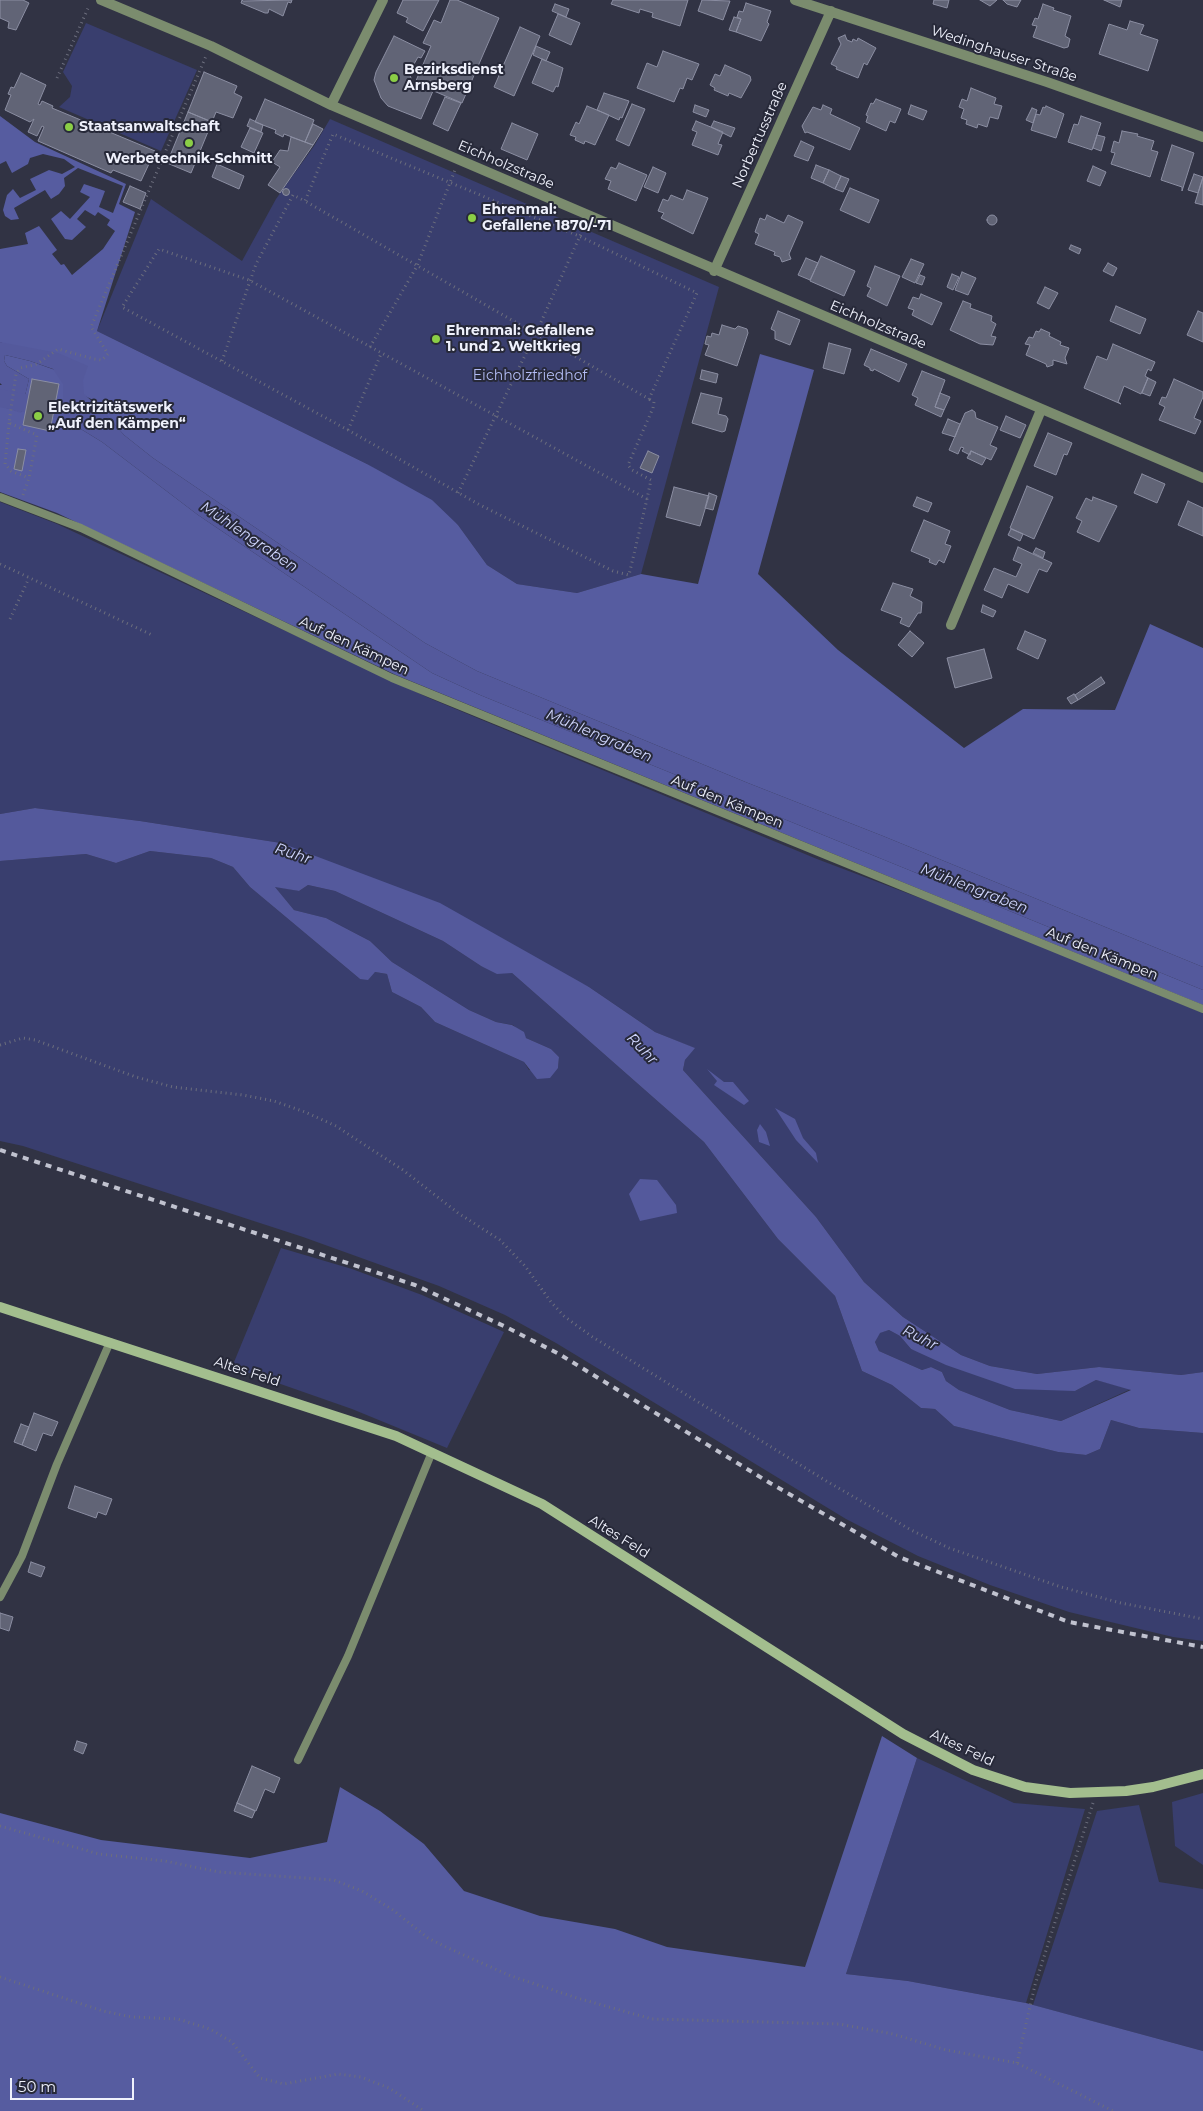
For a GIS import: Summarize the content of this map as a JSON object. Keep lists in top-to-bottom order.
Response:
{
  "streets": {
    "main road": ["Altes Feld"],
    "street": ["Wedinghauser Straße", "Norbertusstraße", "Eichholzstraße"],
    "lane": ["Auf den Kämpen"]
  },
  "crossings": [
    ["Wedinghauser Straße", "Norbertusstraße"],
    ["Norbertusstraße", "Eichholzstraße"]
  ],
  "water": ["Mühlengraben", "Ruhr"],
  "parks": ["Eichholzfriedhof"],
  "places": [
    "Bezirksdienst Arnsberg",
    "Staatsanwaltschaft",
    "Werbetechnik-Schmitt",
    "Ehrenmal: Gefallene 1870/-71",
    "Ehrenmal: Gefallene 1. und 2. Weltkrieg",
    "Elektrizitätswerk „Auf den Kämpen“"
  ],
  "scale_bar": "50 m"
}
